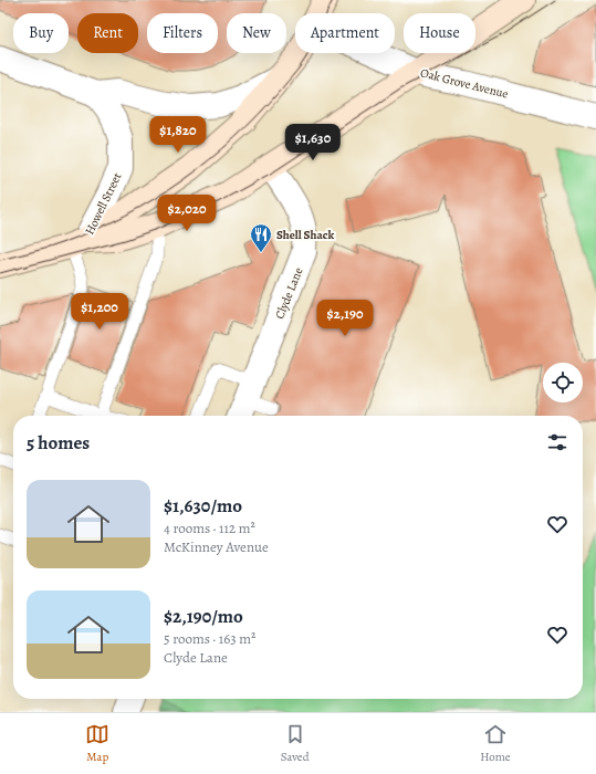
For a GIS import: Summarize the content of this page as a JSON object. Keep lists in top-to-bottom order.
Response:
{
  "streets": {
    "street": ["Oak Grove Avenue", "Howell Street", "Clyde Lane"]
  },
  "places": {
    "restaurant": ["Shell Shack"]
  },
  "page": {
    "chip": [
      "Buy",
      "Rent",
      "Filters",
      "New",
      "Apartment",
      "House"
    ],
    "price": [
      "$1,820",
      "$1,630",
      "$2,020",
      "$1,200",
      "$2,190"
    ],
    "heading": "5 homes",
    "list": [
      {
        "name": "$1,630/mo",
        "note": "4 rooms · 112 m² · McKinney Avenue"
      },
      {
        "name": "$2,190/mo",
        "note": "5 rooms · 163 m² · Clyde Lane"
      }
    ],
    "tabs": ["Map", "Saved", "Home"]
  }
}
